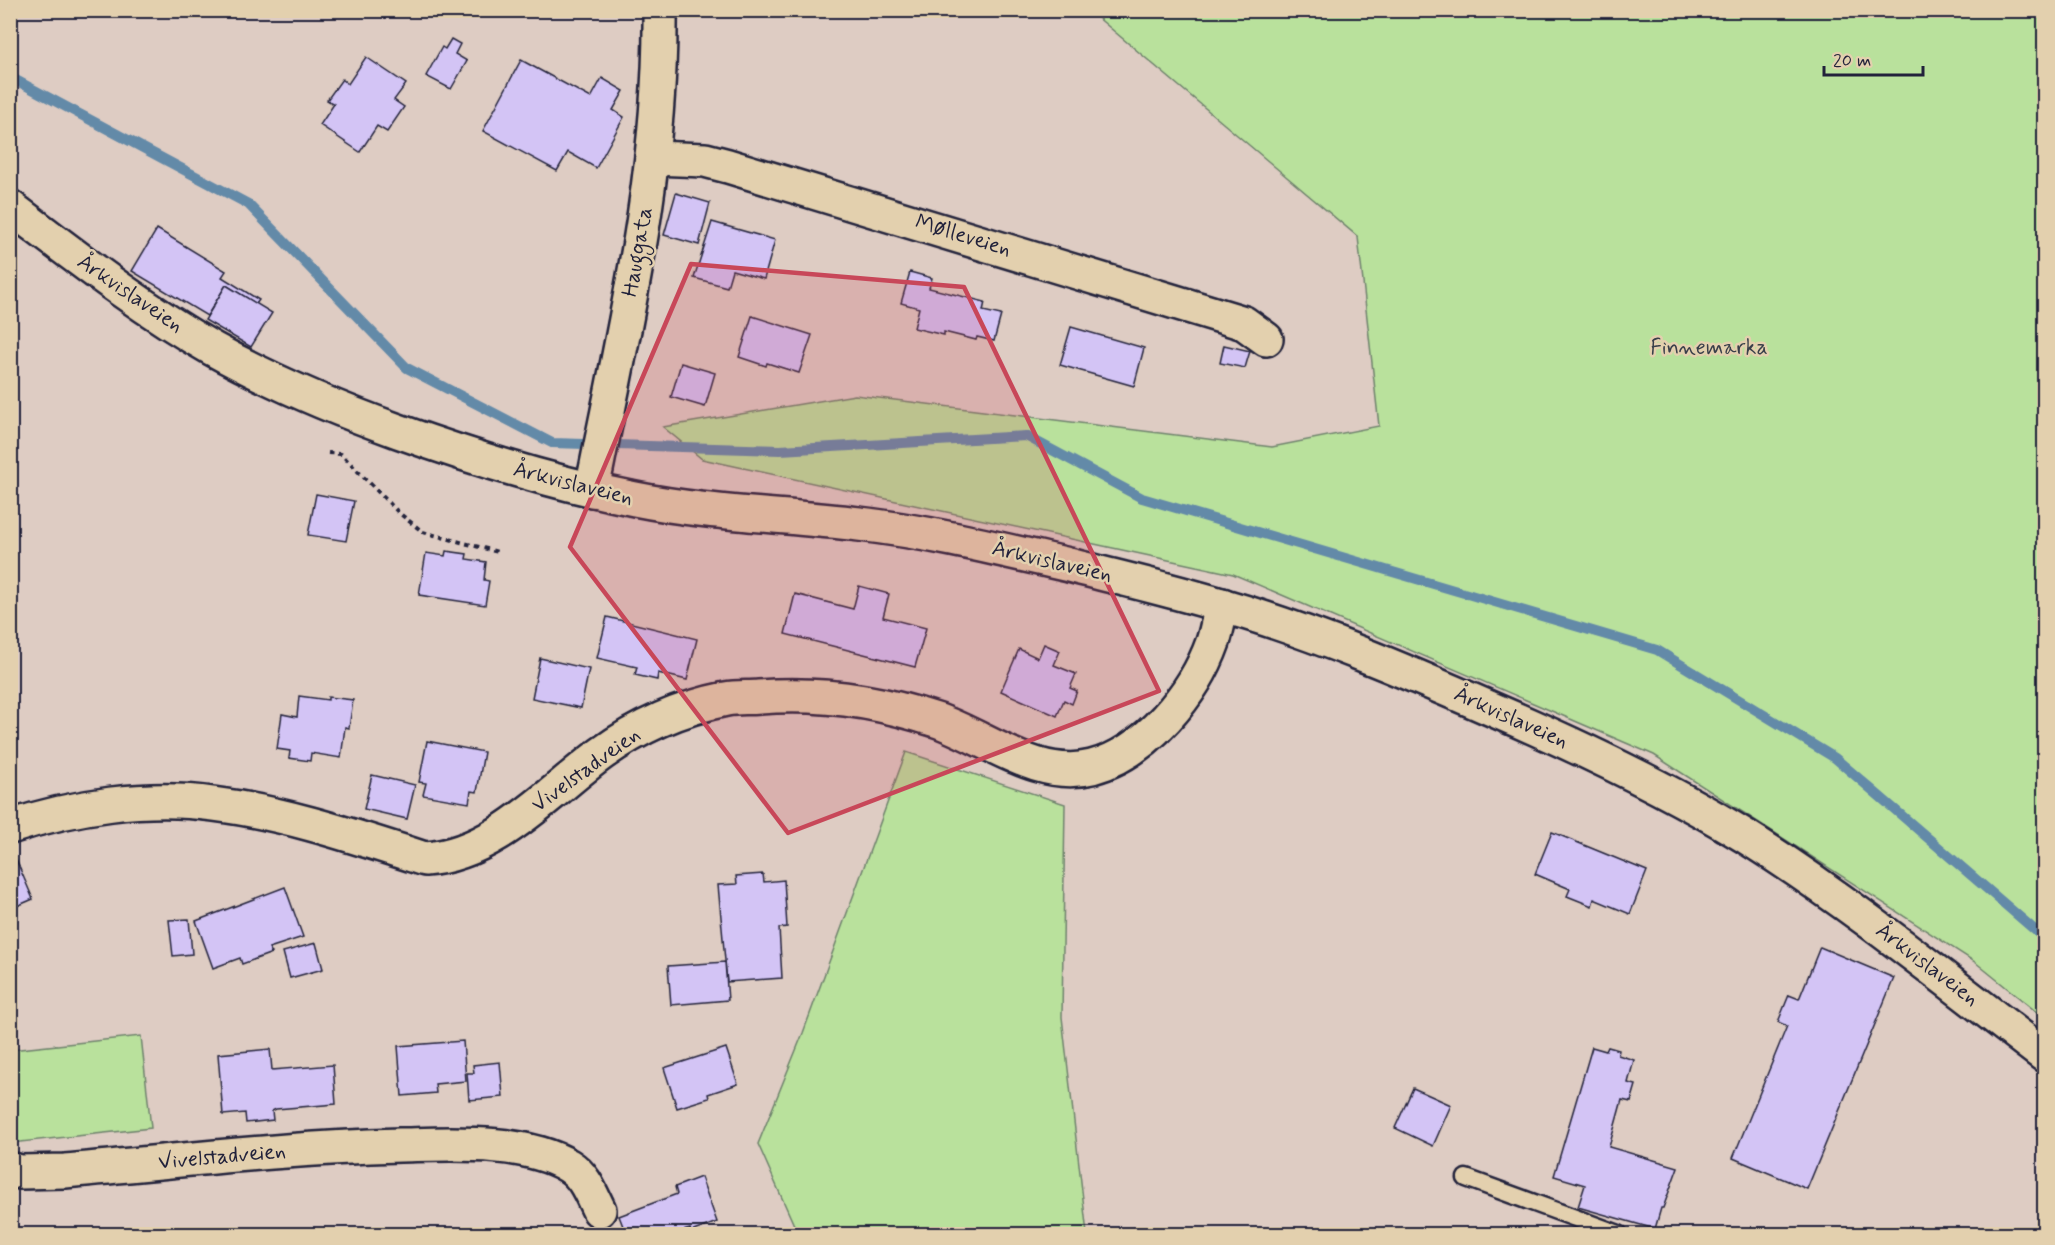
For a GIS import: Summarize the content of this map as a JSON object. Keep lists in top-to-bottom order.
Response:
{
  "streets": {
    "street": [
      "Mølleveien",
      "Hauggata",
      "Årkvislaveien",
      "Vivelstadveien"
    ]
  },
  "crossings": [
    ["Mølleveien", "Hauggata"],
    ["Hauggata", "Årkvislaveien"],
    ["Årkvislaveien", "Vivelstadveien"]
  ],
  "parks": ["Finnemarka"],
  "scale_bar": "20 m"
}
